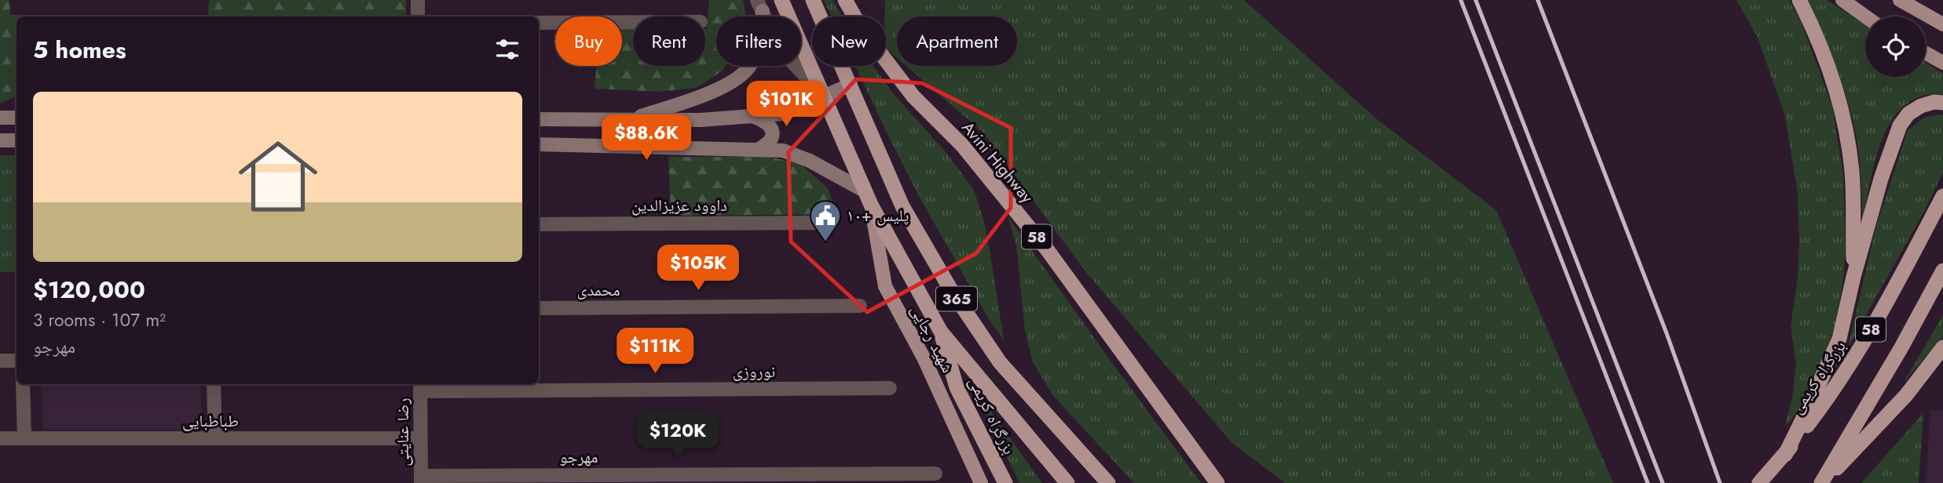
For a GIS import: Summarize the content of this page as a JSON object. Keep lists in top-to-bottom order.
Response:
{
  "streets": {
    "highway": [
      "Avini Highway",
      "58",
      "365",
      "بزرگراه کریمی"
    ],
    "main road": ["شهید رجایی"],
    "street": [
      "داوود عزیزالدین",
      "محمدی",
      "نوروزی",
      "طباطبایی",
      "رضا عنایتی",
      "مهرجو"
    ]
  },
  "crossings": [
    ["365", "شهید رجایی"],
    ["365", "بزرگراه کریمی"],
    ["نوروزی", "رضا عنایتی"],
    ["طباطبایی", "رضا عنایتی"],
    ["رضا عنایتی", "مهرجو"]
  ],
  "places": {
    "public building": ["پلیس +۱۰"]
  },
  "page": {
    "chip": [
      "Buy",
      "Rent",
      "Filters",
      "New",
      "Apartment"
    ],
    "heading": "5 homes",
    "price": [
      "$101K",
      "$88.6K",
      "$105K",
      "$111K",
      "$120K"
    ],
    "list": [
      {
        "name": "$120,000",
        "note": "3 rooms · 107 m² · مهرجو"
      }
    ]
  }
}
